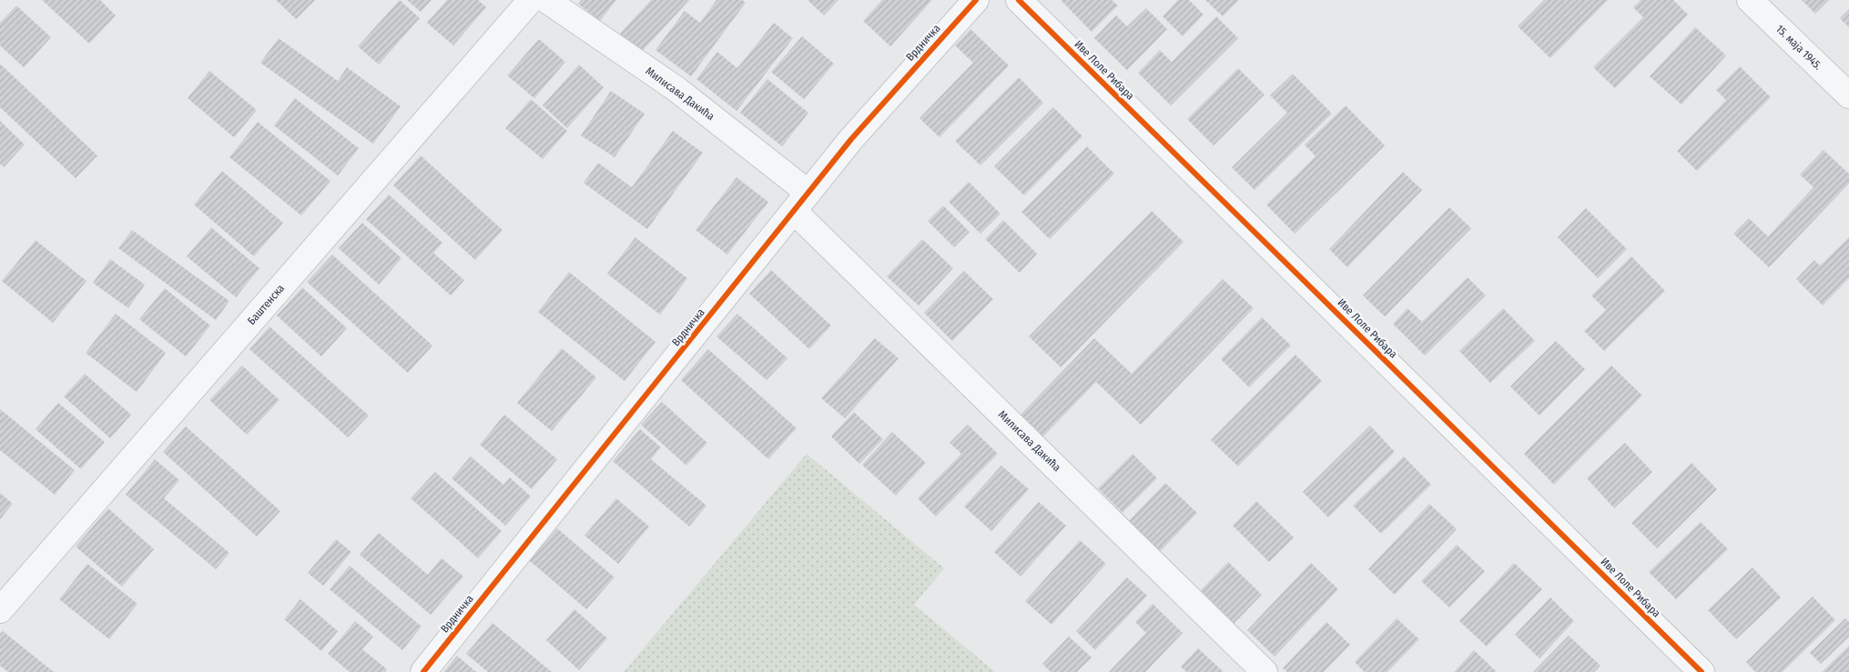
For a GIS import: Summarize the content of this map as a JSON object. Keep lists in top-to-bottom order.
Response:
{
  "streets": {
    "street": [
      "Врдничка",
      "15. маја 1945.",
      "Иве Лоле Рибара",
      "Милисава Дакића",
      "Баштенска"
    ]
  },
  "crossings": [
    ["Врдничка", "Милисава Дакића"]
  ]
}
